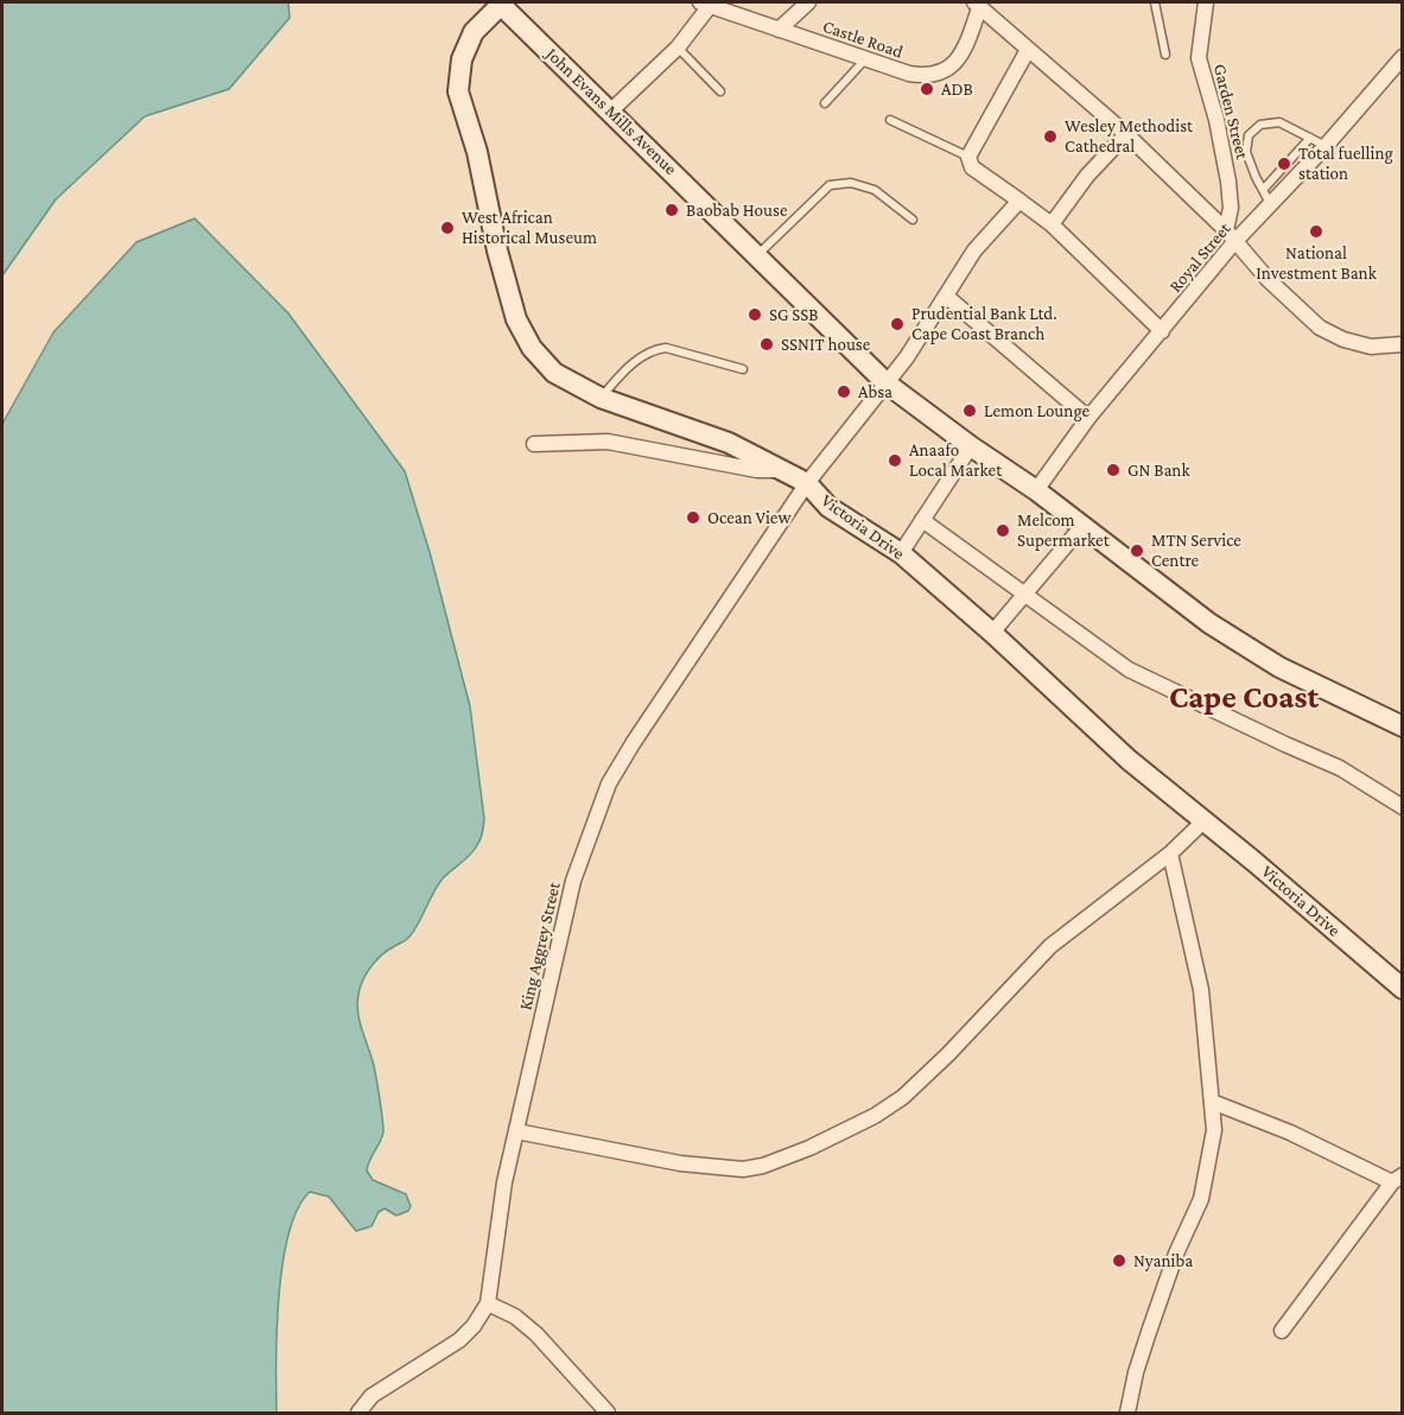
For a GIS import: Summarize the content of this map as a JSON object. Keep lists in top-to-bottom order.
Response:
{
  "streets": {
    "street": [
      "Castle Road",
      "John Evans Mills Avenue",
      "Garden Street",
      "Royal Street",
      "Victoria Drive",
      "King Aggrey Street"
    ]
  },
  "crossings": [
    ["John Evans Mills Avenue", "Royal Street"],
    ["John Evans Mills Avenue", "Victoria Drive"],
    ["John Evans Mills Avenue", "King Aggrey Street"],
    ["Garden Street", "Royal Street"],
    ["Victoria Drive", "King Aggrey Street"]
  ],
  "districts": ["Cape Coast"],
  "places": [
    "ADB",
    "Wesley Methodist Cathedral",
    "Total fuelling station",
    "Baobab House",
    "West African Historical Museum",
    "National Investment Bank",
    "SG SSB",
    "Prudential Bank Ltd. Cape Coast Branch",
    "SSNIT house",
    "Absa",
    "Lemon Lounge",
    "Anaafo Local Market",
    "GN Bank",
    "Ocean View",
    "Melcom Supermarket",
    "MTN Service Centre",
    "Nyaniba"
  ]
}
